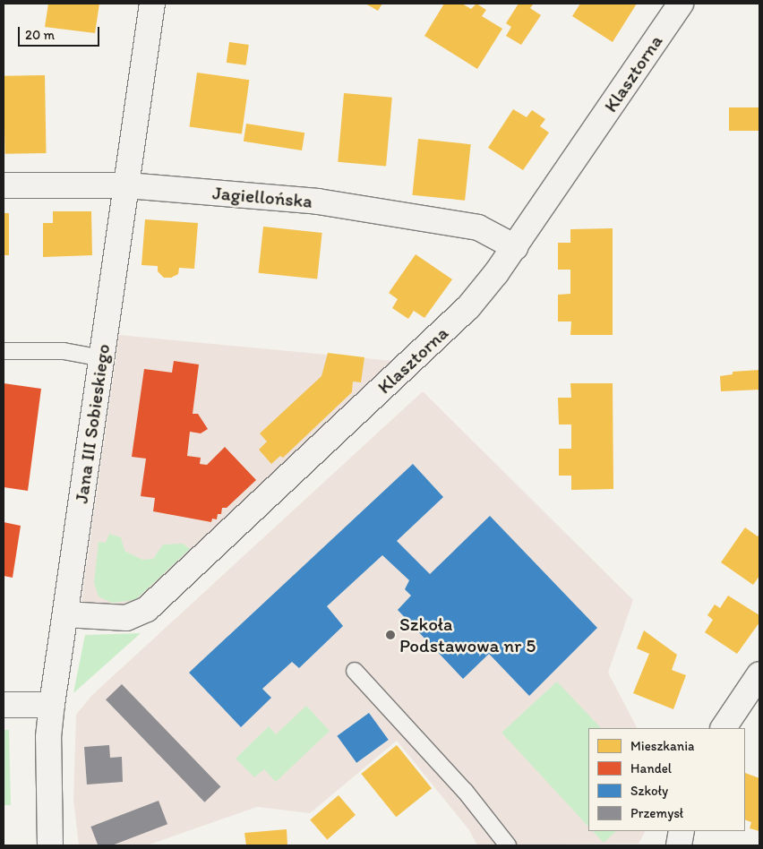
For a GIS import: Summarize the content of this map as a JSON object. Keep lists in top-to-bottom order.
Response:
{
  "streets": {
    "street": ["Klasztorna", "Jagiellońska", "Jana III Sobieskiego"]
  },
  "crossings": [
    ["Klasztorna", "Jagiellońska"],
    ["Klasztorna", "Jana III Sobieskiego"],
    ["Jagiellońska", "Jana III Sobieskiego"]
  ],
  "places": ["Szkoła Podstawowa nr 5"],
  "legend": [
    "Mieszkania",
    "Handel",
    "Szkoły",
    "Przemysł"
  ],
  "scale_bar": "20 m"
}
